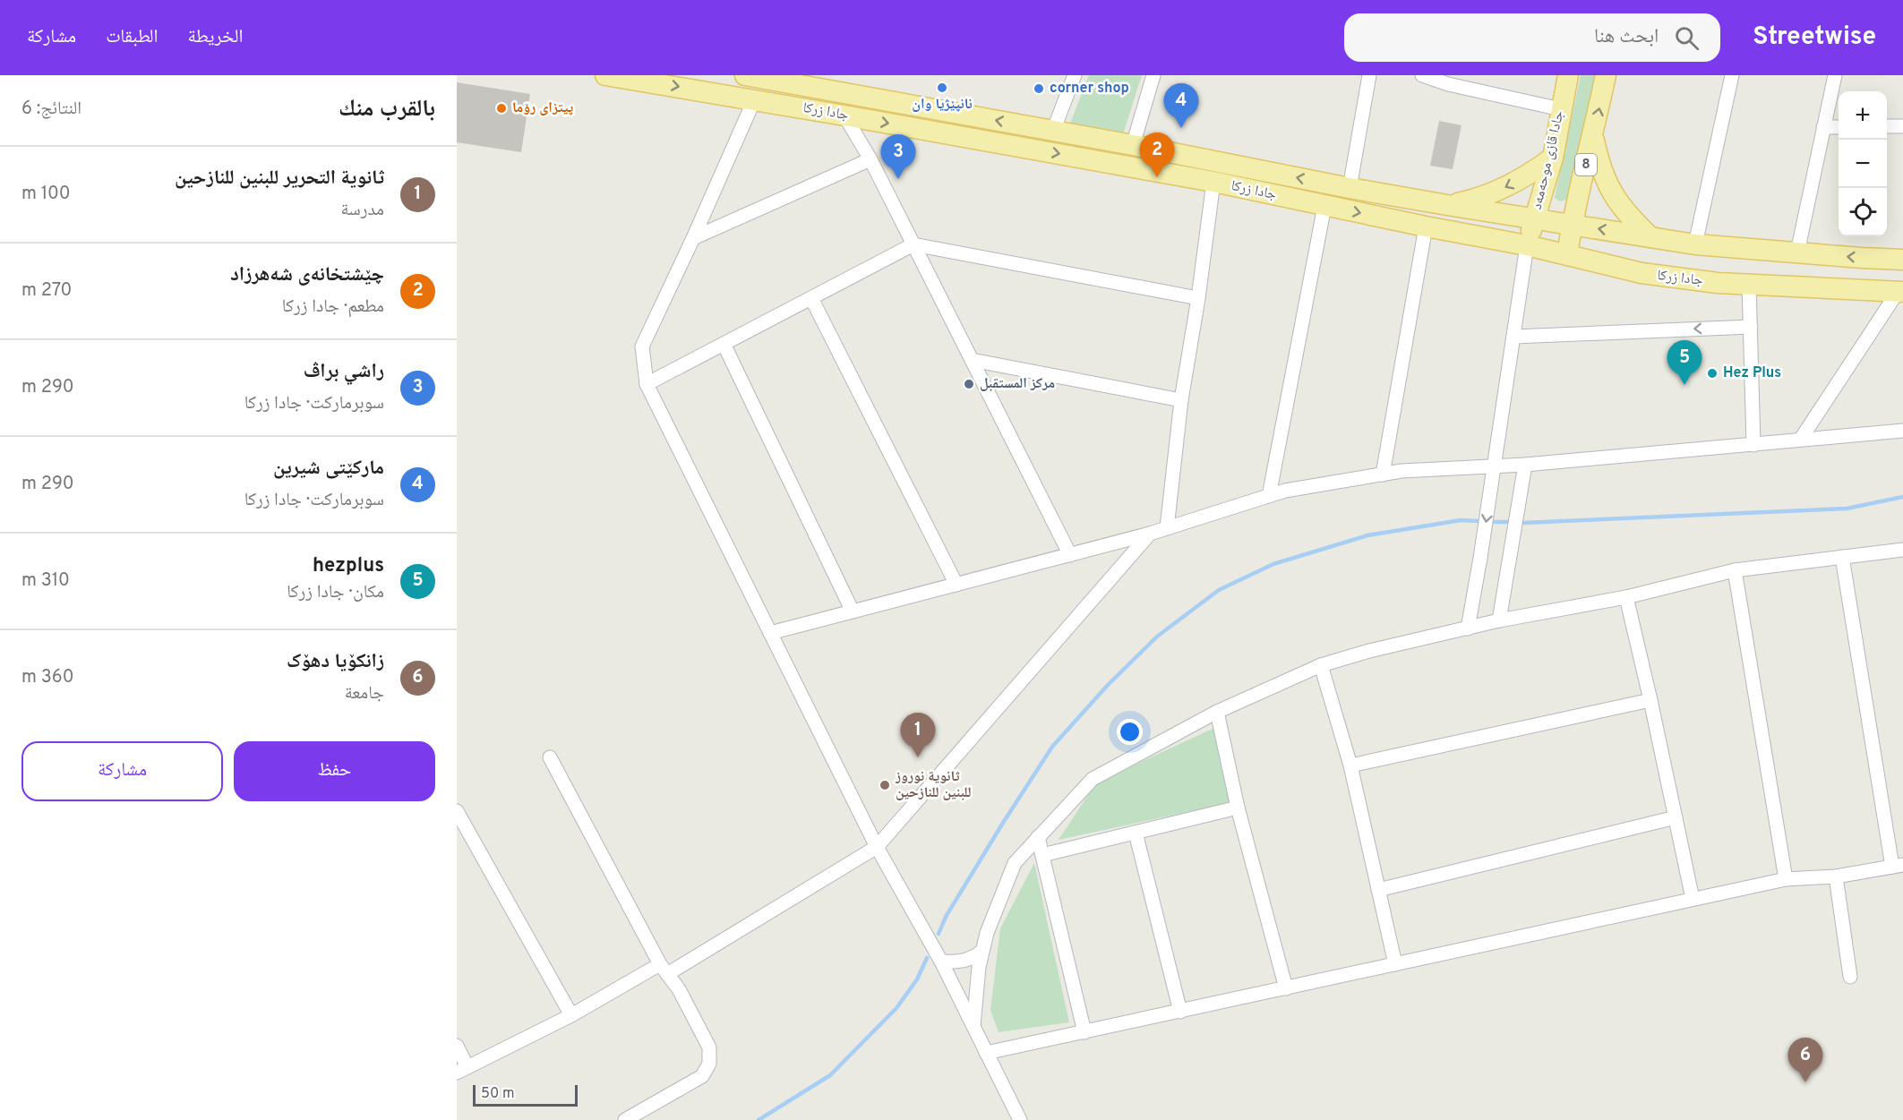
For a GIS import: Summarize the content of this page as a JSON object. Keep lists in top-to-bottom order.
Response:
{
  "streets": {
    "main road": ["جادا زرکا", "جادا قازی موحەمەد", "8"]
  },
  "crossings": [
    ["جادا زرکا", "جادا قازی موحەمەد"],
    ["جادا زرکا", "8"]
  ],
  "places": [
    "نانپێژیا وان",
    "corner shop",
    "پیتزای رۆما",
    "Hez Plus",
    "مركز المستقبل",
    "ثانوية نوروز للبنين للنازحين"
  ],
  "scale_bar": "50 m",
  "page": {
    "header": "Streetwise",
    "search": "ابحث هنا",
    "nav": ["الخريطة", "الطبقات", "مشاركة"],
    "heading": ["بالقرب منك", "النتائج: 6"],
    "pins": [
      "4",
      "2",
      "3",
      "5",
      "1",
      "6"
    ],
    "map_buttons": ["+", "−"],
    "list": [
      {
        "mark": "1",
        "name": "ثانوية التحرير للبنين للنازحين",
        "note": "مدرسة",
        "value": "100 m"
      },
      {
        "mark": "2",
        "name": "چێشتخانەی شەهرزاد",
        "note": "مطعم · جادا زرکا",
        "value": "270 m"
      },
      {
        "mark": "3",
        "name": "راشي براڤ",
        "note": "سوبرماركت · جادا زرکا",
        "value": "290 m"
      },
      {
        "mark": "4",
        "name": "مارکێتی شیرین",
        "note": "سوبرماركت · جادا زرکا",
        "value": "290 m"
      },
      {
        "mark": "5",
        "name": "hezplus",
        "note": "مكان · جادا زرکا",
        "value": "310 m"
      },
      {
        "mark": "6",
        "name": "زانکۆیا دهۆک",
        "note": "جامعة",
        "value": "360 m"
      }
    ],
    "buttons": ["حفظ", "مشاركة"],
    "scale": "50 m"
  }
}
